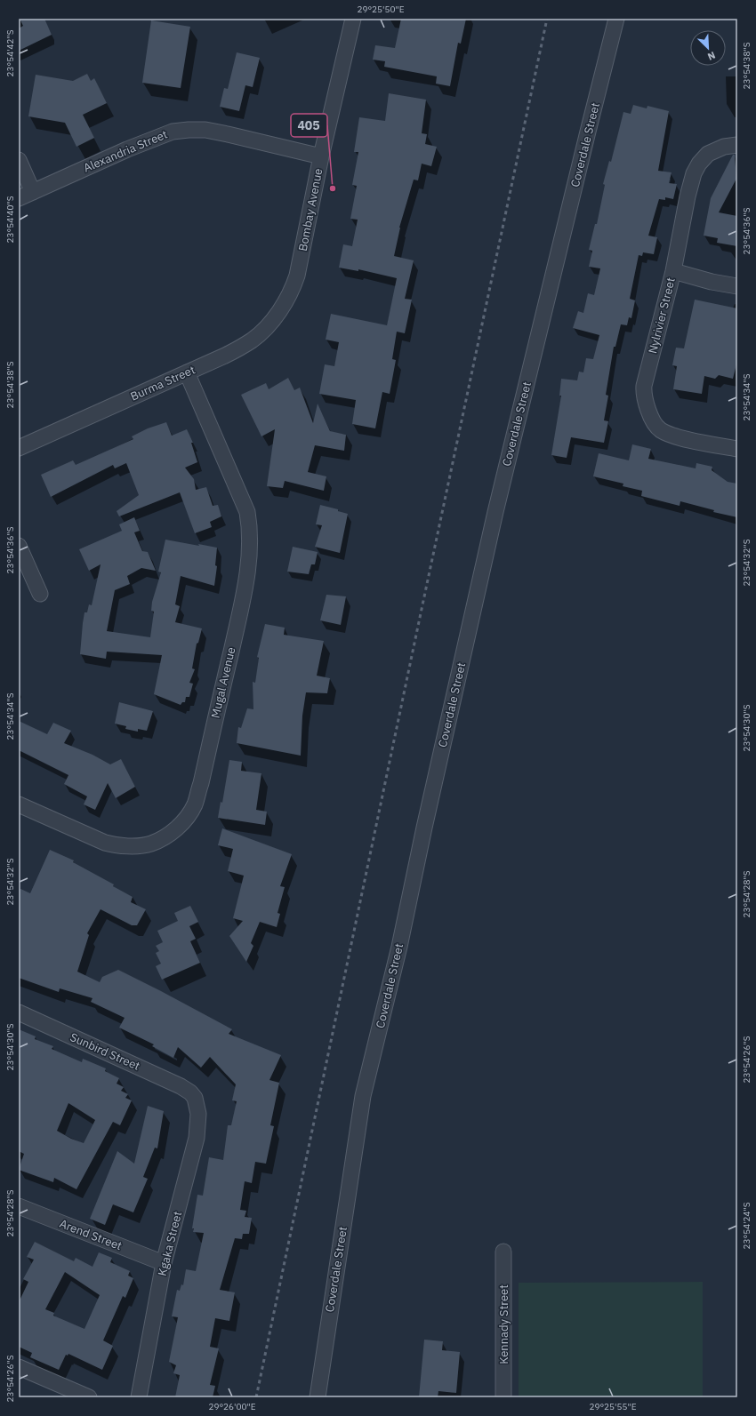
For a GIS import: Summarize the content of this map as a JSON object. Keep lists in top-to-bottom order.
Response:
{
  "streets": {
    "street": [
      "Coverdale Street",
      "Alexandria Street",
      "Bombay Avenue",
      "Nylrivier Street",
      "Burma Street",
      "Mugal Avenue",
      "Sunbird Street",
      "Arend Street",
      "Kgaka Street",
      "Kennady Street"
    ]
  },
  "crossings": [
    ["Alexandria Street", "Bombay Avenue"],
    ["Bombay Avenue", "Burma Street"],
    ["Burma Street", "Mugal Avenue"],
    ["Sunbird Street", "Kgaka Street"],
    ["Arend Street", "Kgaka Street"]
  ],
  "places": ["405"],
  "north": "bottom right",
  "coordinates": [
    "29°25'50\"E",
    "23°54'42\"S",
    "23°54'38\"S",
    "23°54'40\"S",
    "23°54'36\"S",
    "23°54'34\"S",
    "23°54'32\"S",
    "23°54'30\"S",
    "23°54'28\"S",
    "23°54'26\"S",
    "23°54'24\"S",
    "29°26'00\"E",
    "29°25'55\"E"
  ]
}
